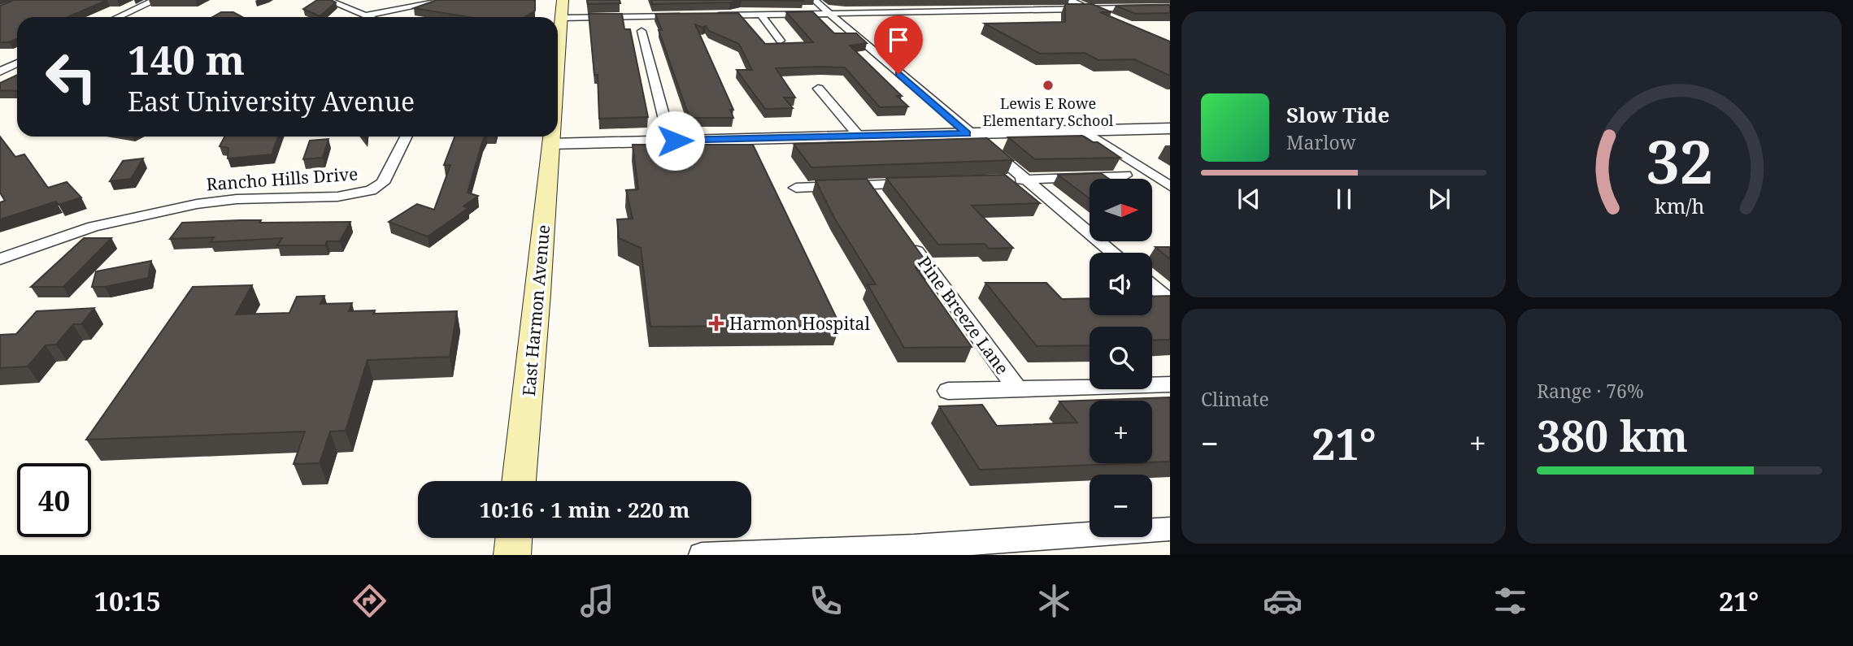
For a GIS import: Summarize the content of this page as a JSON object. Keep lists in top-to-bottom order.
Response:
{
  "streets": {
    "main road": ["East Harmon Avenue"],
    "street": ["Rancho Hills Drive", "Pine Breeze Lane"]
  },
  "places": {
    "other": ["Lewis E Rowe Elementary School"],
    "health": ["Harmon Hospital"]
  },
  "north": "right",
  "page": {
    "turn": ["140 m", "East University Avenue"],
    "song": ["Slow Tide", "Marlow"],
    "map_buttons": ["+", "−"],
    "tile": [
      "Climate",
      ["Range · 76%", "380 km"]
    ],
    "heat": ["−", "21°", "+"],
    "limit": "40",
    "trip": "10:16 · 1 min · 220 m",
    "tabs": ["10:15", "21°"],
    "gauge": ["32", "km/h"]
  }
}
